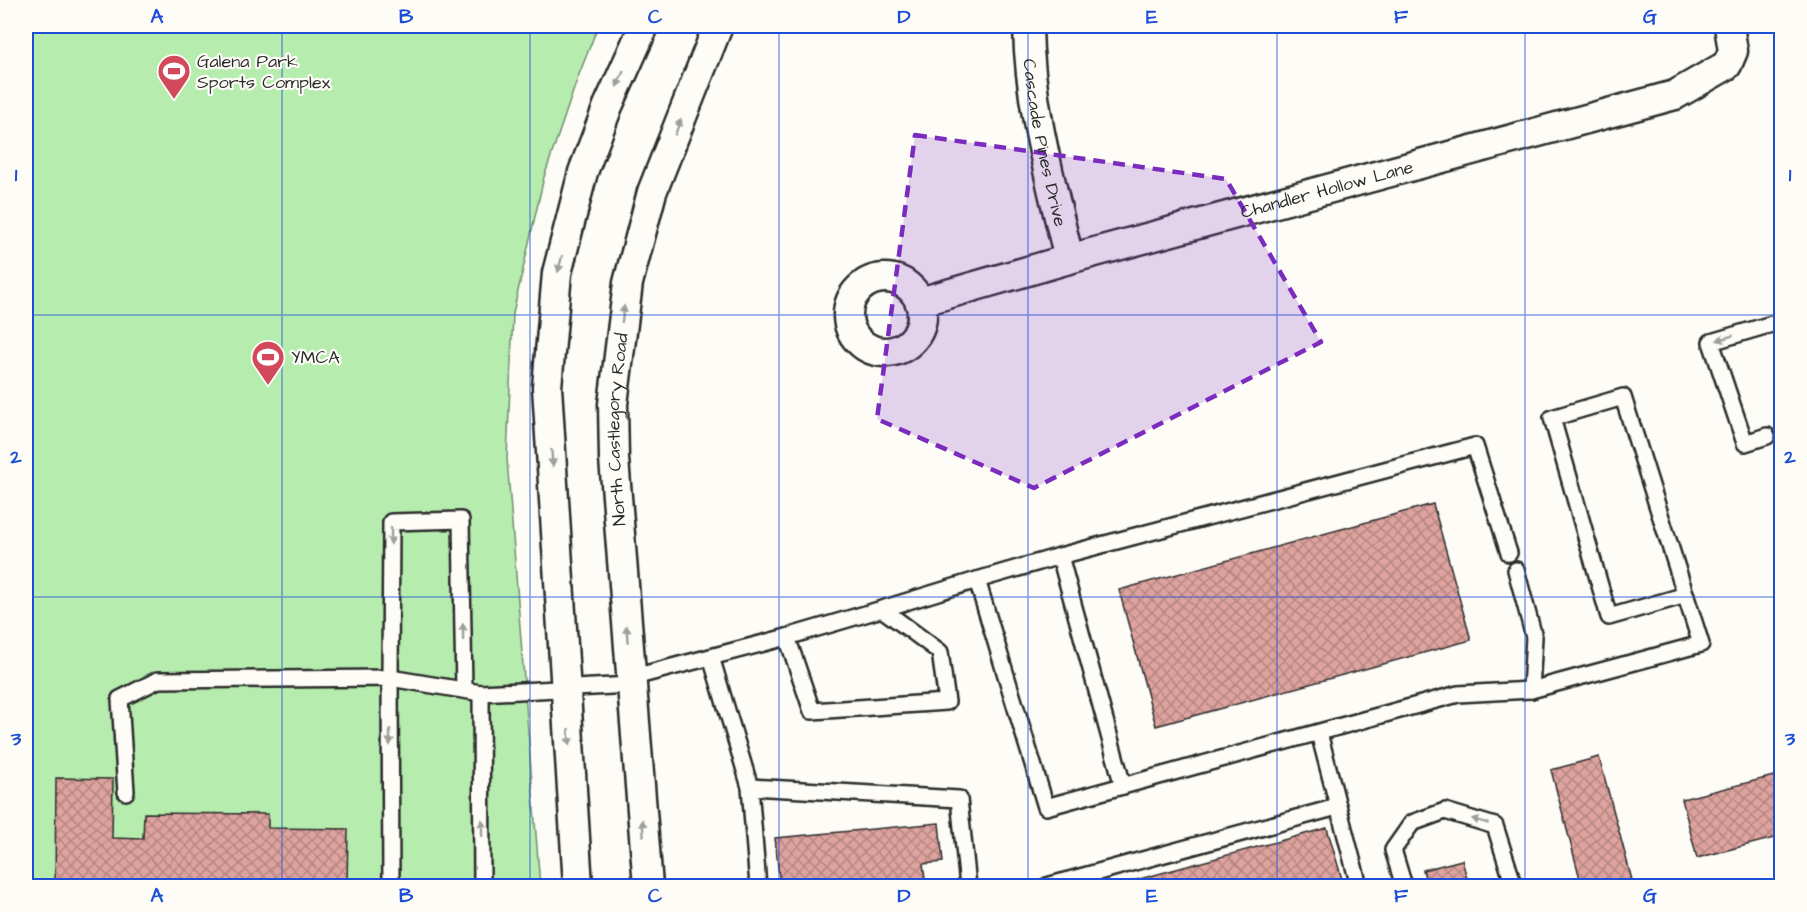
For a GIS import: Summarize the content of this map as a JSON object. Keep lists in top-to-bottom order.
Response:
{
  "streets": {
    "street": ["Cascade Pines Drive", "Chandler Hollow Lane", "North Castlegory Road"]
  },
  "crossings": [
    ["Cascade Pines Drive", "Chandler Hollow Lane"]
  ],
  "places": {
    "sports": ["Galena Park Sports Complex", "YMCA"]
  },
  "grid": {
    "columns": [
      "A",
      "B",
      "C",
      "D",
      "E",
      "F",
      "G"
    ],
    "rows": ["1", "2", "3"]
  }
}
